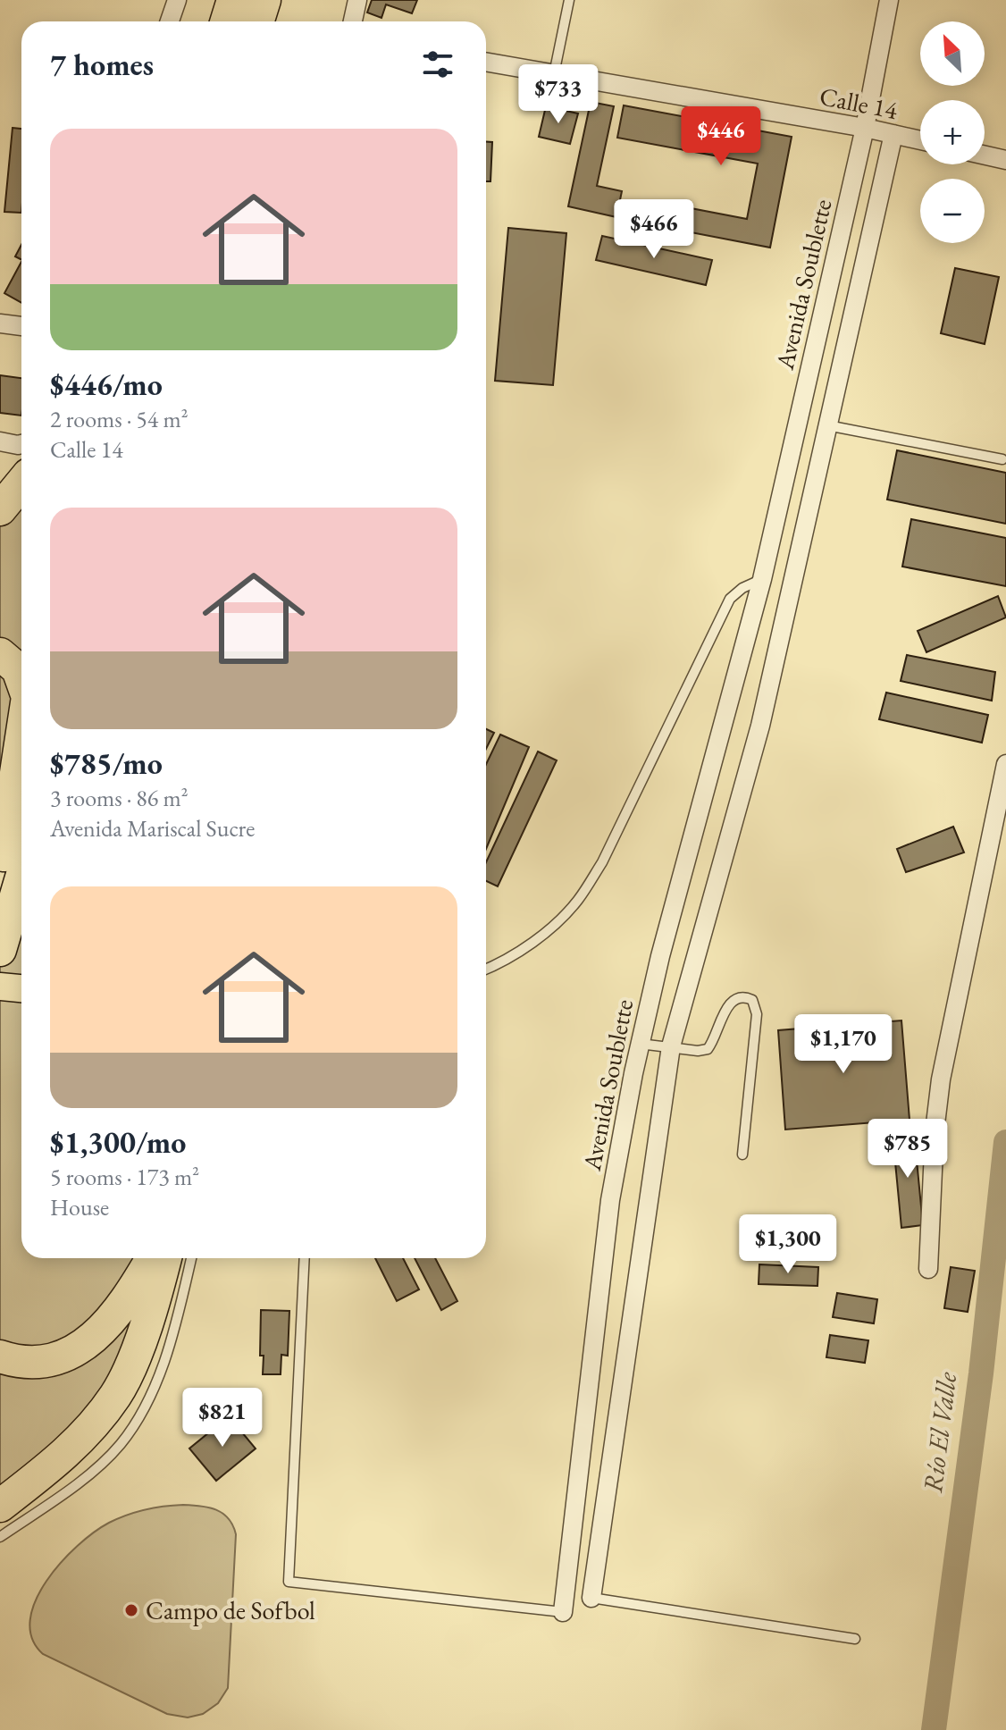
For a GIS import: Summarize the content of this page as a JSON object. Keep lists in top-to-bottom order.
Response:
{
  "streets": {
    "street": ["Calle 14", "Avenida Soublette"]
  },
  "crossings": [
    ["Calle 14", "Avenida Soublette"]
  ],
  "water": ["Río El Valle"],
  "places": ["Campo de Sofbol"],
  "north": "top left",
  "page": {
    "map_buttons": ["+", "−"],
    "heading": "7 homes",
    "price": [
      "$733",
      "$446",
      "$466",
      "$1,170",
      "$785",
      "$1,300",
      "$821"
    ],
    "list": [
      {
        "name": "$446/mo",
        "note": "2 rooms · 54 m² · Calle 14"
      },
      {
        "name": "$785/mo",
        "note": "3 rooms · 86 m² · Avenida Mariscal Sucre"
      },
      {
        "name": "$1,300/mo",
        "note": "5 rooms · 173 m² · House"
      }
    ]
  }
}
